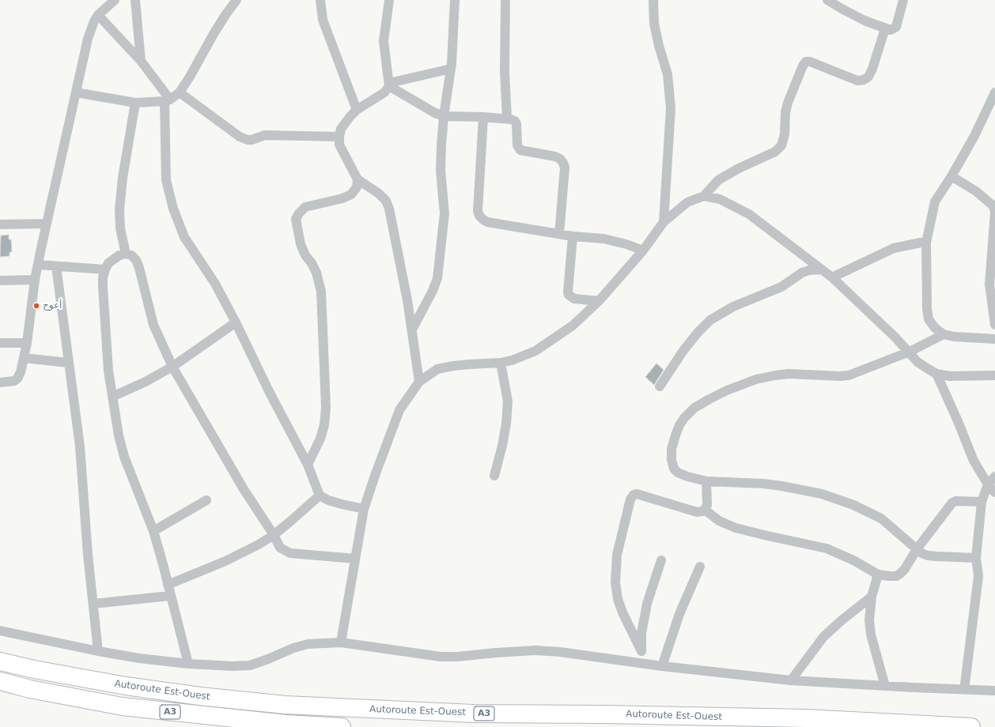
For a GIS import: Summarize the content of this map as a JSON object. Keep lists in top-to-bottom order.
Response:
{
  "streets": {
    "highway": ["Autoroute Est-Ouest", "A3"]
  },
  "places": ["أعوج"]
}
